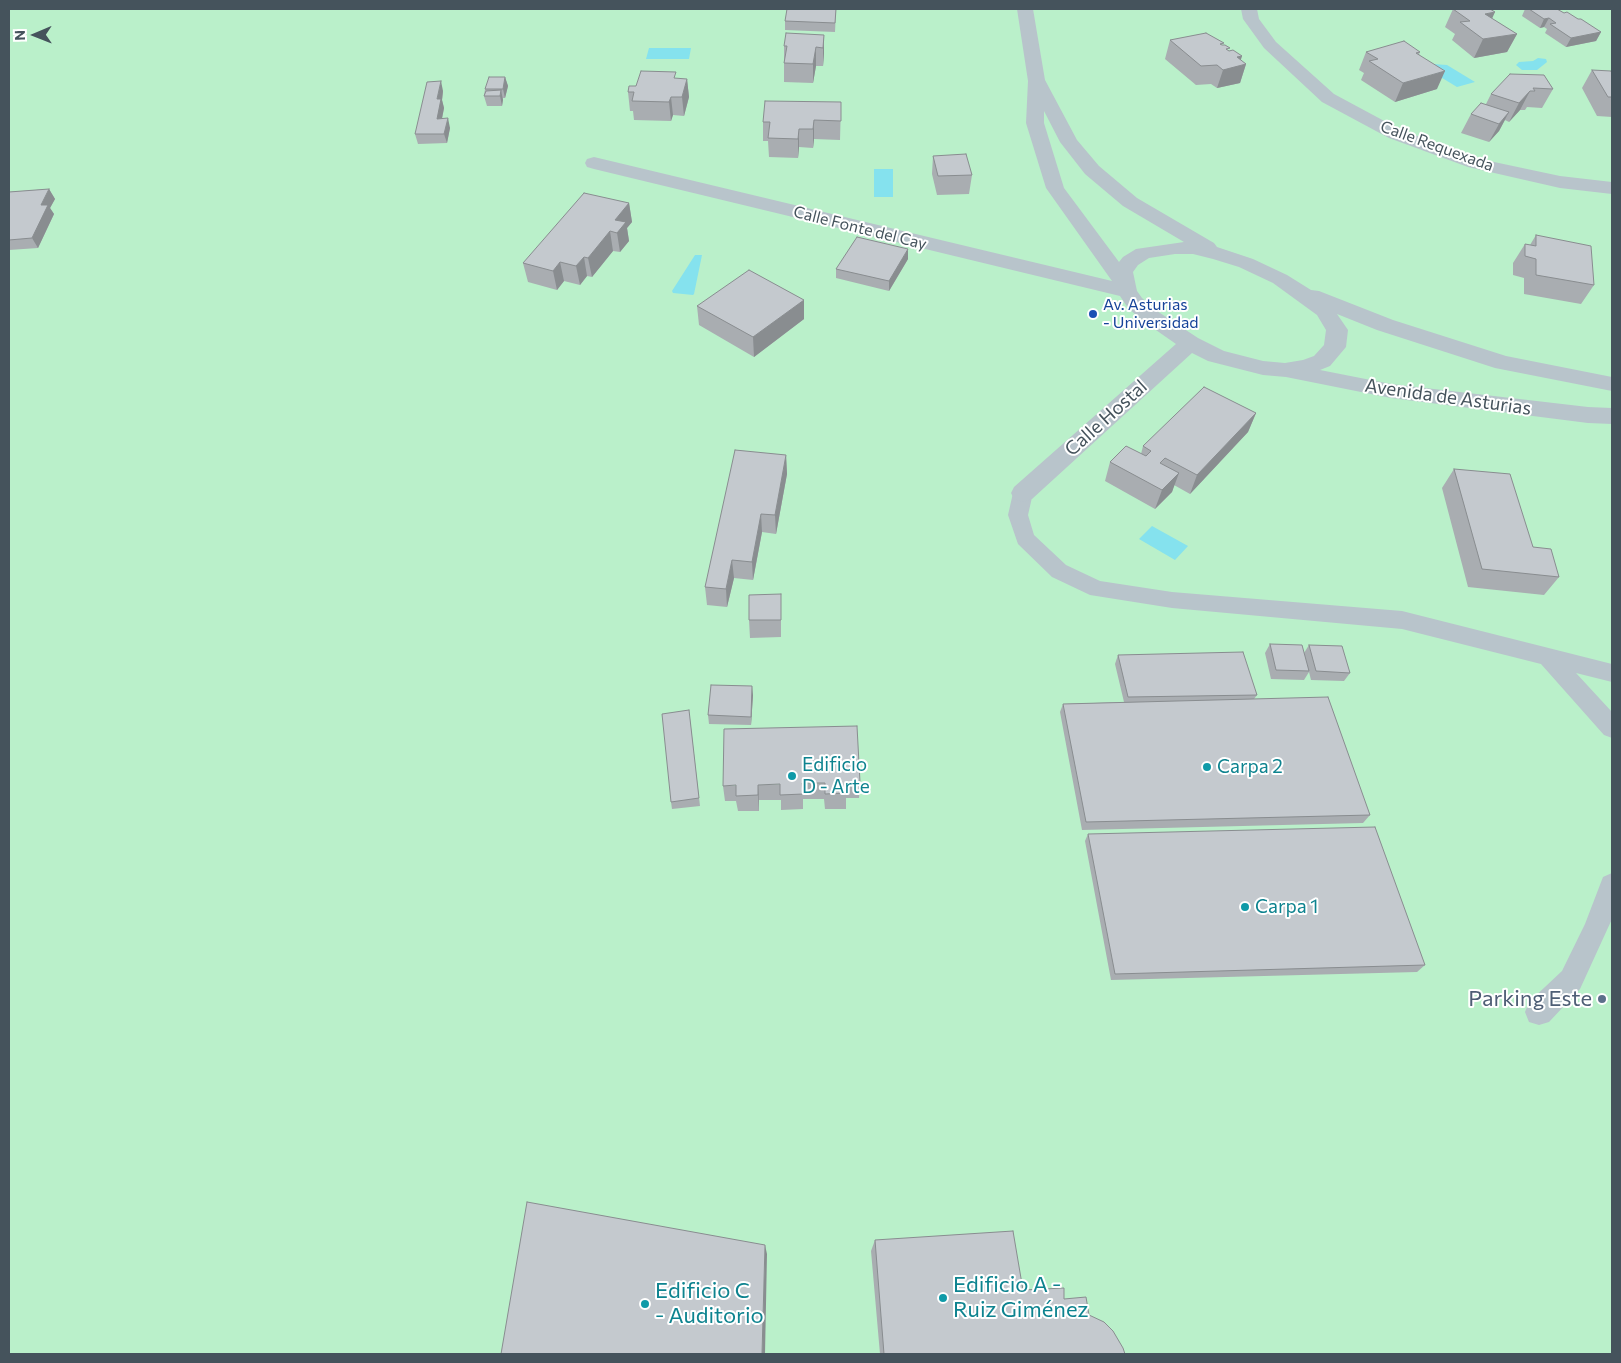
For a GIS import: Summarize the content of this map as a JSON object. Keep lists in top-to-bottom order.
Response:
{
  "streets": {
    "street": [
      "Calle Requexada",
      "Calle Fonte del Cay",
      "Avenida de Asturias",
      "Calle Hostal"
    ]
  },
  "places": [
    "Av. Asturias - Universidad",
    "Carpa 2",
    "Edificio D - Arte",
    "Carpa 1",
    "Parking Este",
    "Edificio A - Ruiz Giménez",
    "Edificio C - Auditorio"
  ],
  "north": "left"
}
